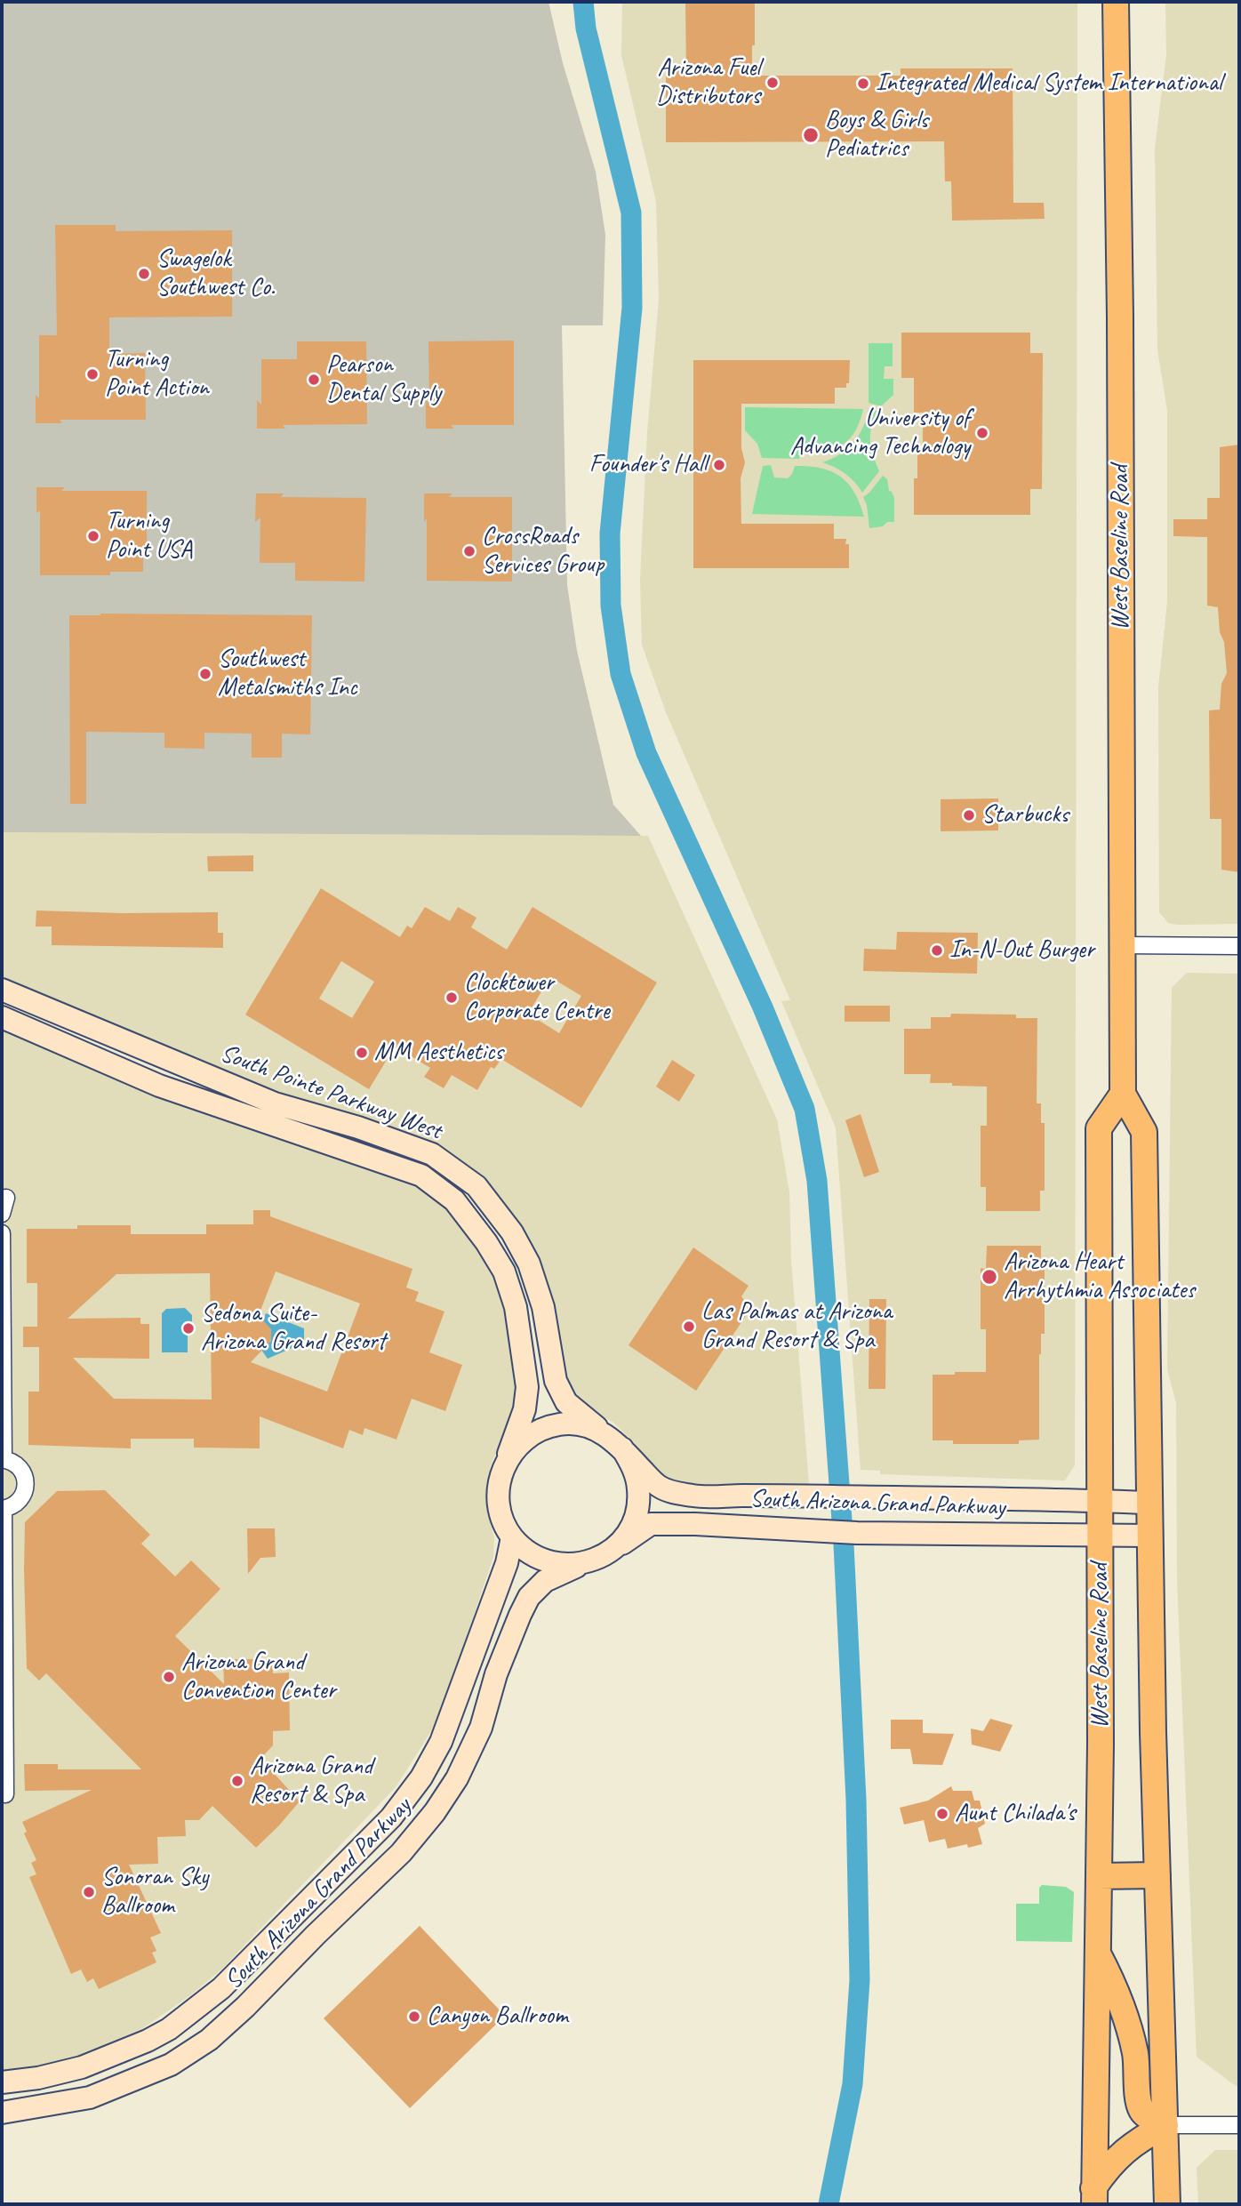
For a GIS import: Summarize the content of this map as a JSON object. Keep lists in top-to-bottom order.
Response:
{
  "streets": {
    "main road": ["West Baseline Road"],
    "street": ["South Pointe Parkway West", "South Arizona Grand Parkway"]
  },
  "crossings": [
    ["West Baseline Road", "South Arizona Grand Parkway"],
    ["South Pointe Parkway West", "South Arizona Grand Parkway"]
  ],
  "places": [
    "Arizona Fuel Distributors",
    "Integrated Medical System International",
    "Boys & Girls Pediatrics",
    "Swagelok Southwest Co.",
    "Turning Point Action",
    "Pearson Dental Supply",
    "University of Advancing Technology",
    "Founder's Hall",
    "Turning Point USA",
    "CrossRoads Services Group",
    "Southwest Metalsmiths Inc",
    "Starbucks",
    "In-N-Out Burger",
    "Clocktower Corporate Centre",
    "MM Aesthetics",
    "Arizona Heart Arrhythmia Associates",
    "Las Palmas at Arizona Grand Resort & Spa",
    "Sedona Suite- Arizona Grand Resort",
    "Arizona Grand Convention Center",
    "Arizona Grand Resort & Spa",
    "Aunt Chilada's",
    "Sonoran Sky Ballroom",
    "Canyon Ballroom"
  ]
}
